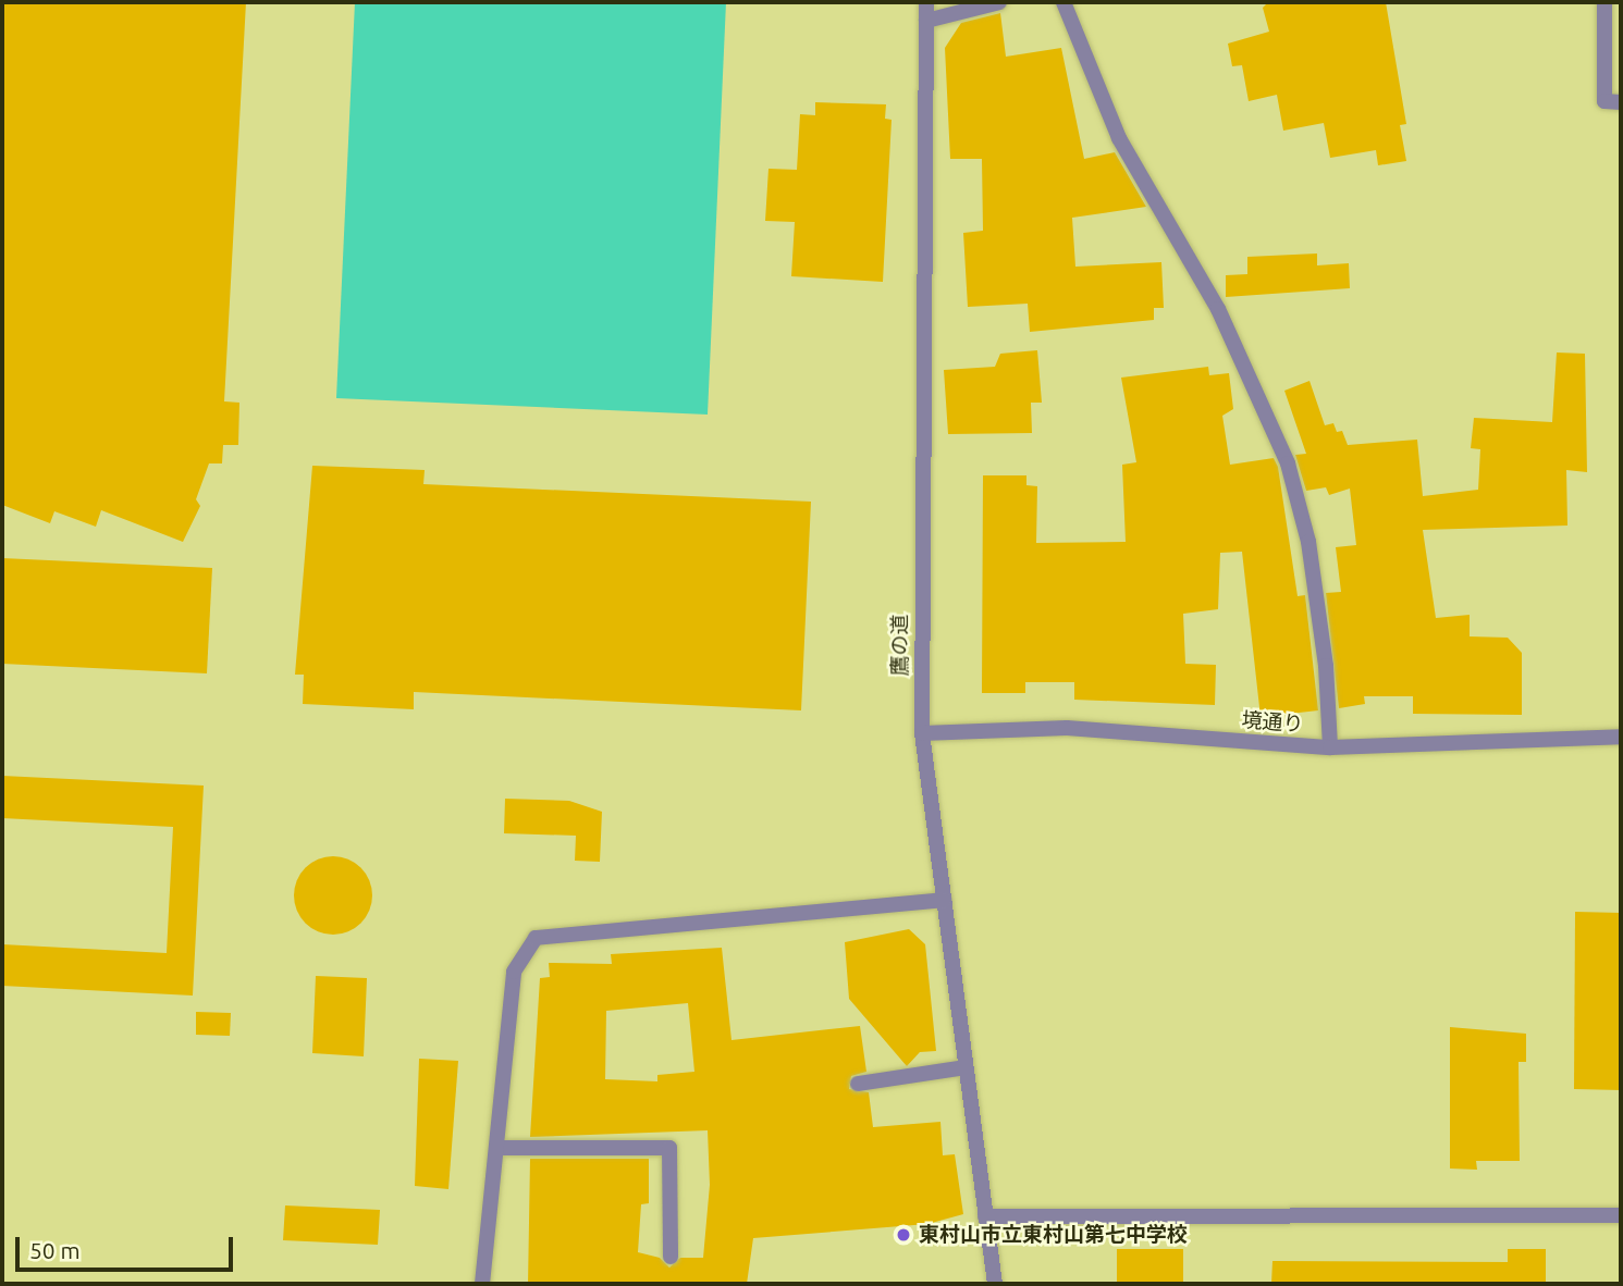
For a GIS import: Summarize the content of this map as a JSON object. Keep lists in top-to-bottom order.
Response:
{
  "streets": {
    "street": ["鷹の道", "境通り"]
  },
  "crossings": [
    ["鷹の道", "境通り"]
  ],
  "places": ["東村山市立東村山第七中学校"],
  "scale_bar": "50 m"
}
